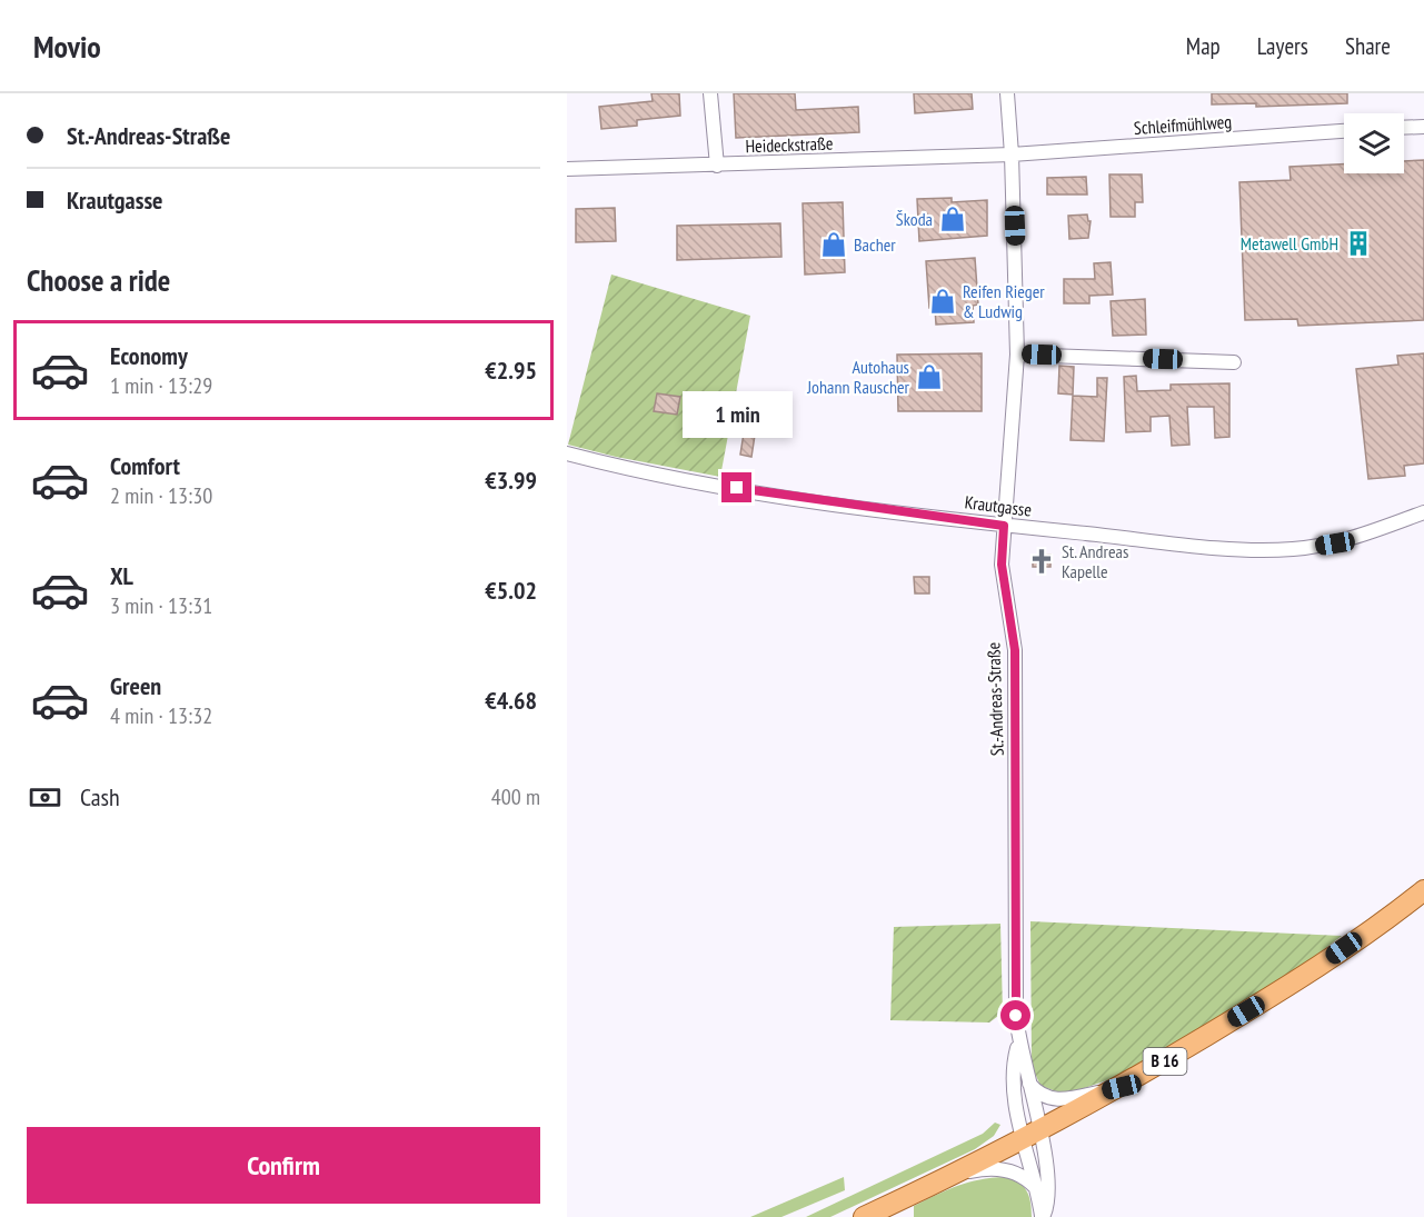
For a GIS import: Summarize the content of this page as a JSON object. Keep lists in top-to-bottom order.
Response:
{
  "streets": {
    "main road": ["B 16"],
    "street": [
      "Schleifmühlweg",
      "Heideckstraße",
      "Krautgasse",
      "St.-Andreas-Straße"
    ]
  },
  "crossings": [
    ["Schleifmühlweg", "Heideckstraße"],
    ["Schleifmühlweg", "St.-Andreas-Straße"],
    ["Heideckstraße", "St.-Andreas-Straße"],
    ["Krautgasse", "St.-Andreas-Straße"]
  ],
  "places": {
    "shop": [
      "Škoda",
      "Bacher",
      "Reifen Rieger & Ludwig",
      "Autohaus Johann Rauscher"
    ],
    "building": ["Metawell GmbH"],
    "church": ["St. Andreas Kapelle"]
  },
  "page": {
    "header": "Movio",
    "nav": ["Map", "Layers", "Share"],
    "banner": ["St.-Andreas-Straße", "Krautgasse"],
    "heading": "Choose a ride",
    "list": [
      {
        "name": "Economy",
        "note": "1 min · 13:29",
        "value": "€2.95"
      },
      {
        "name": "Comfort",
        "note": "2 min · 13:30",
        "value": "€3.99"
      },
      {
        "name": "XL",
        "note": "3 min · 13:31",
        "value": "€5.02"
      },
      {
        "name": "Green",
        "note": "4 min · 13:32",
        "value": "€4.68"
      }
    ],
    "bubble": "1 min",
    "pay": ["Cash", "400 m"],
    "buttons": "Confirm"
  }
}
